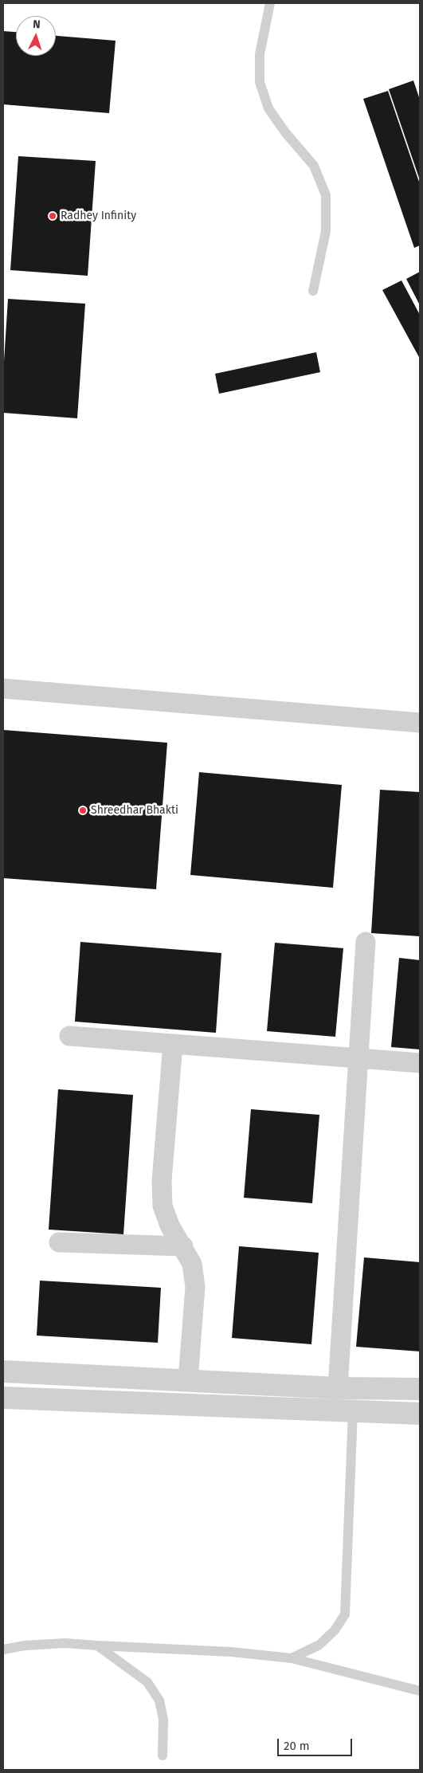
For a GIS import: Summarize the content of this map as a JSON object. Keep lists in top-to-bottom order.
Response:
{
  "places": ["Radhey Infinity", "Shreedhar Bhakti"],
  "scale_bar": "20 m",
  "north": "top"
}
